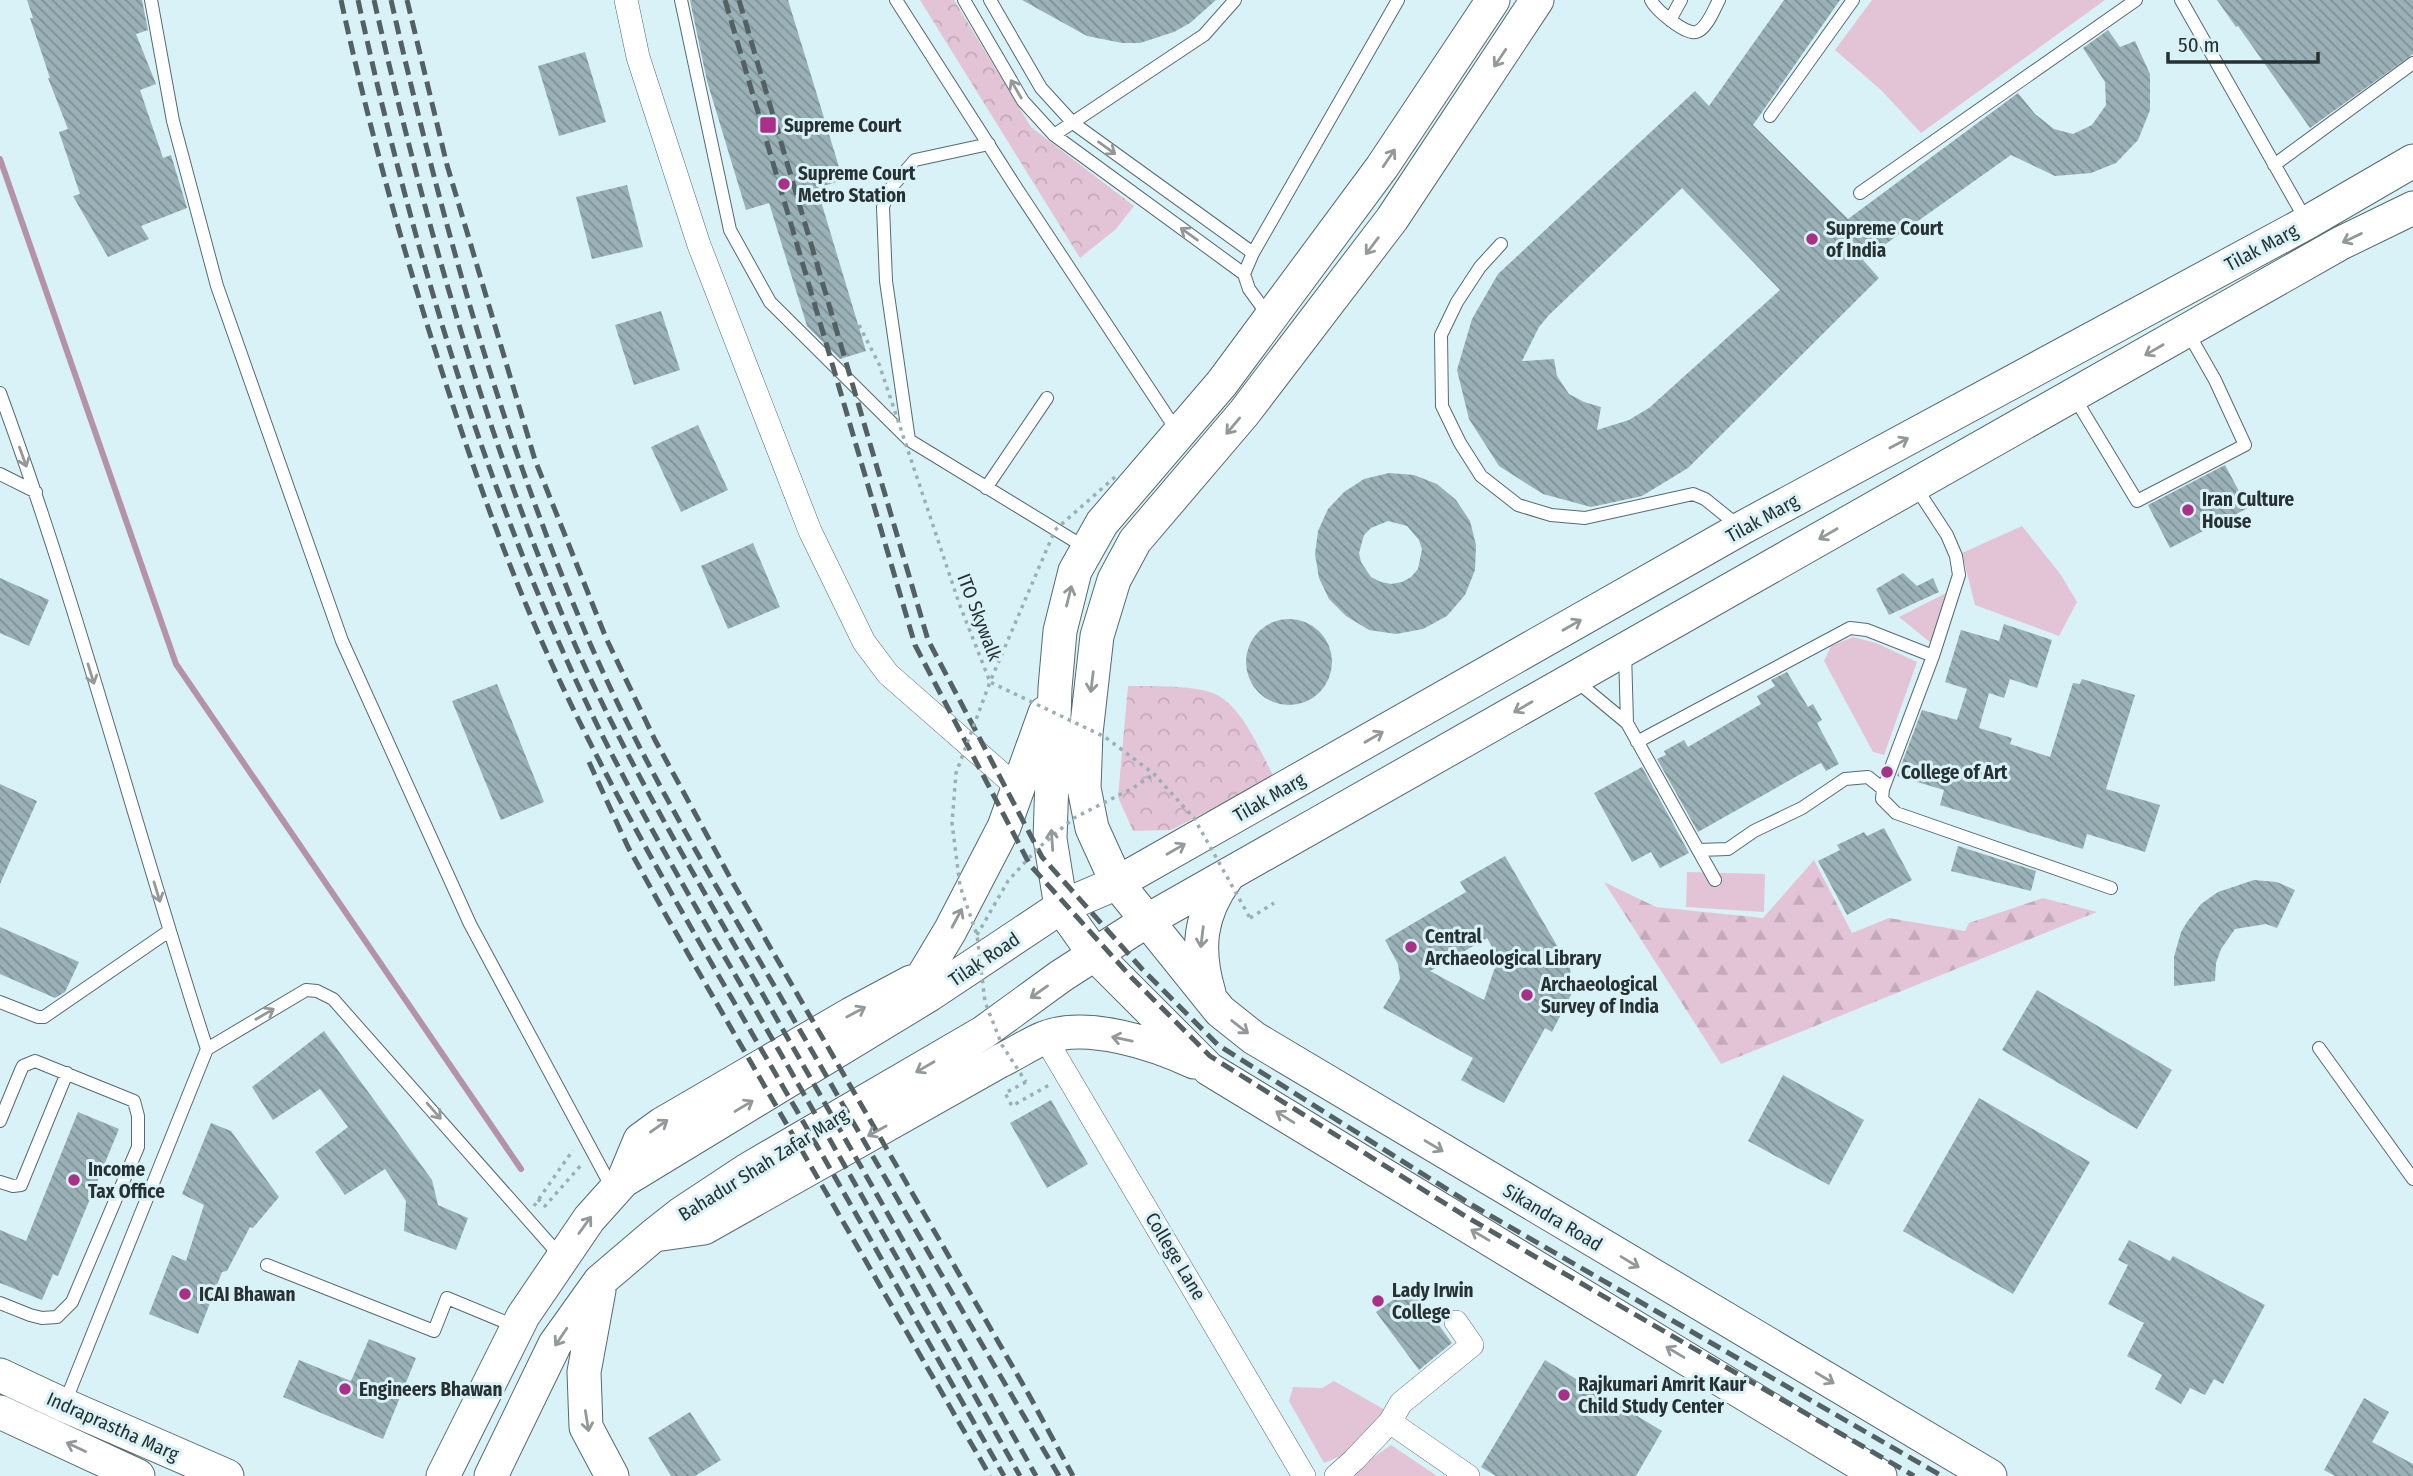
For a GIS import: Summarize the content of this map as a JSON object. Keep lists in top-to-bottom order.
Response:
{
  "streets": {
    "main road": [
      "Tilak Marg",
      "Tilak Road",
      "Bahadur Shah Zafar Marg",
      "Sikandra Road",
      "Indraprastha Marg"
    ],
    "street": ["College Lane"],
    "path": ["ITO Skywalk"]
  },
  "crossings": [
    ["Tilak Marg", "Tilak Road"],
    ["Tilak Marg", "Sikandra Road"],
    ["ITO Skywalk", "College Lane"]
  ],
  "places": {
    "transit": ["Supreme Court"],
    "other": [
      "Supreme Court Metro Station",
      "Supreme Court of India",
      "Iran Culture House",
      "College of Art",
      "Central Archaeological Library",
      "Archaeological Survey of India",
      "Income Tax Office",
      "ICAI Bhawan",
      "Lady Irwin College",
      "Engineers Bhawan",
      "Rajkumari Amrit Kaur Child Study Center"
    ]
  },
  "scale_bar": "50 m"
}
